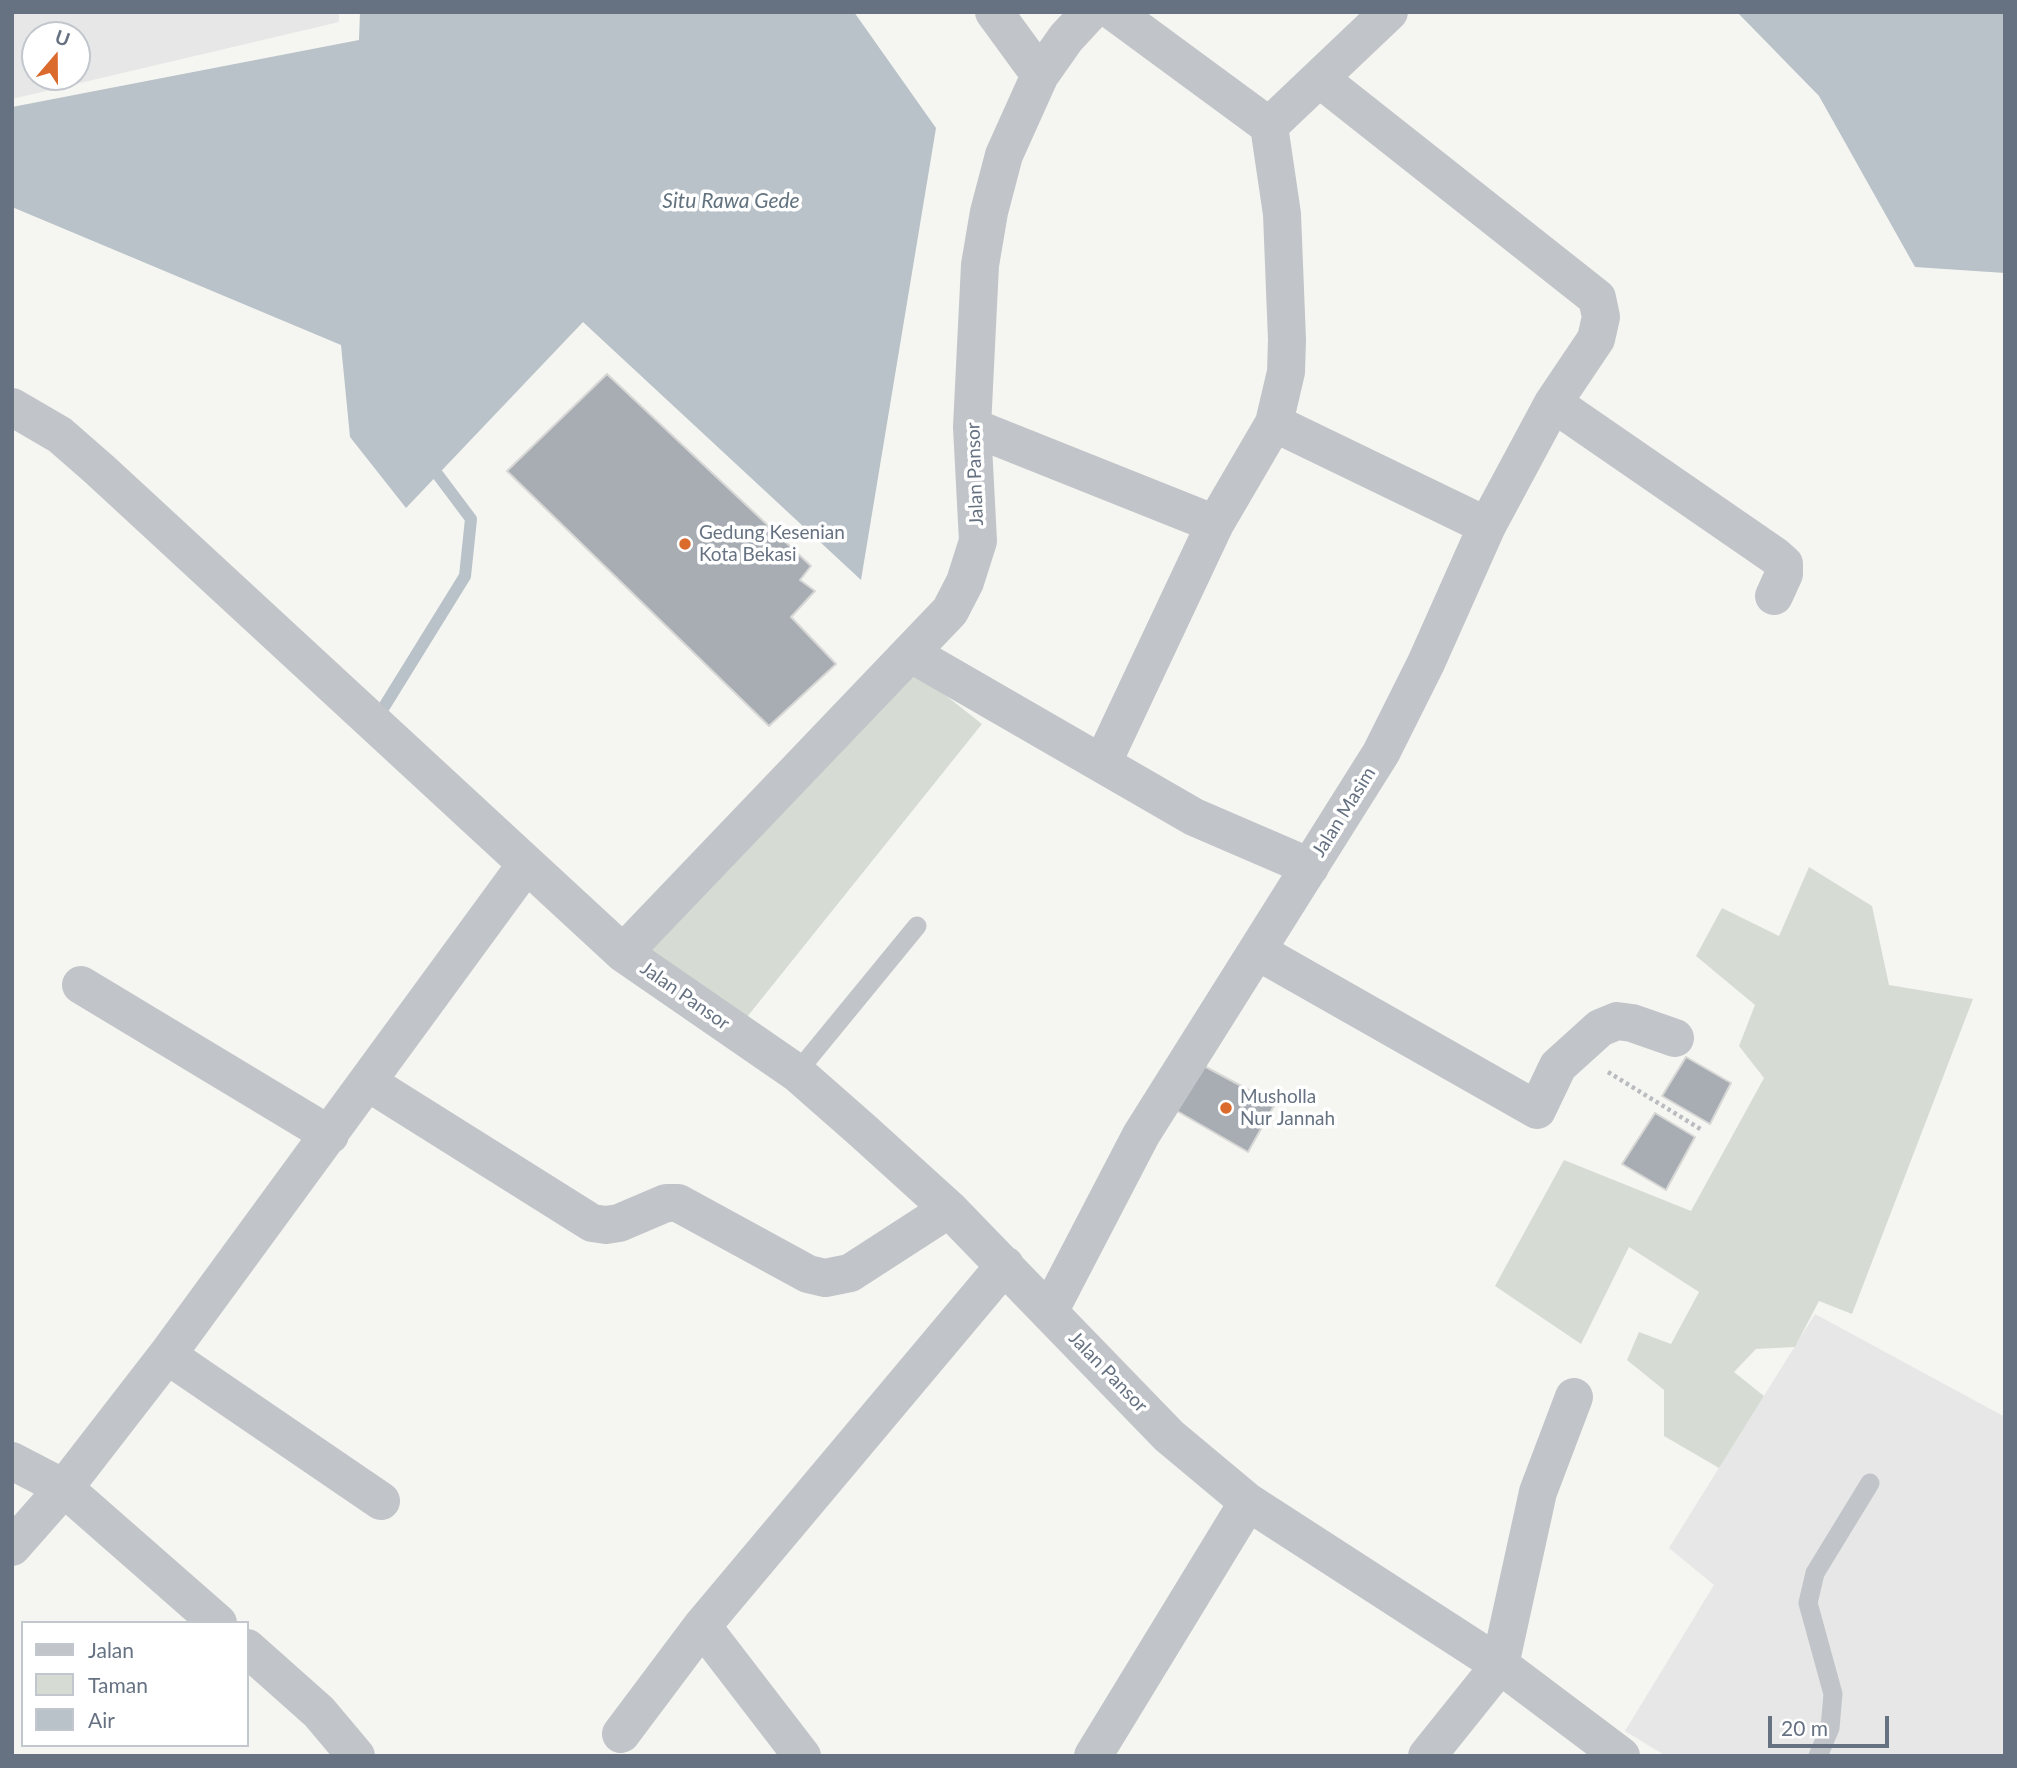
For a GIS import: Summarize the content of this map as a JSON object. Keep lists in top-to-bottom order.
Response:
{
  "streets": {
    "street": ["Jalan Pansor", "Jalan Masim"]
  },
  "crossings": [
    ["Jalan Pansor", "Jalan Masim"]
  ],
  "water": ["Situ Rawa Gede"],
  "places": ["Gedung Kesenian Kota Bekasi", "Musholla Nur Jannah"],
  "legend": ["Jalan", "Taman", "Air"],
  "scale_bar": "20 m",
  "north": "top"
}
